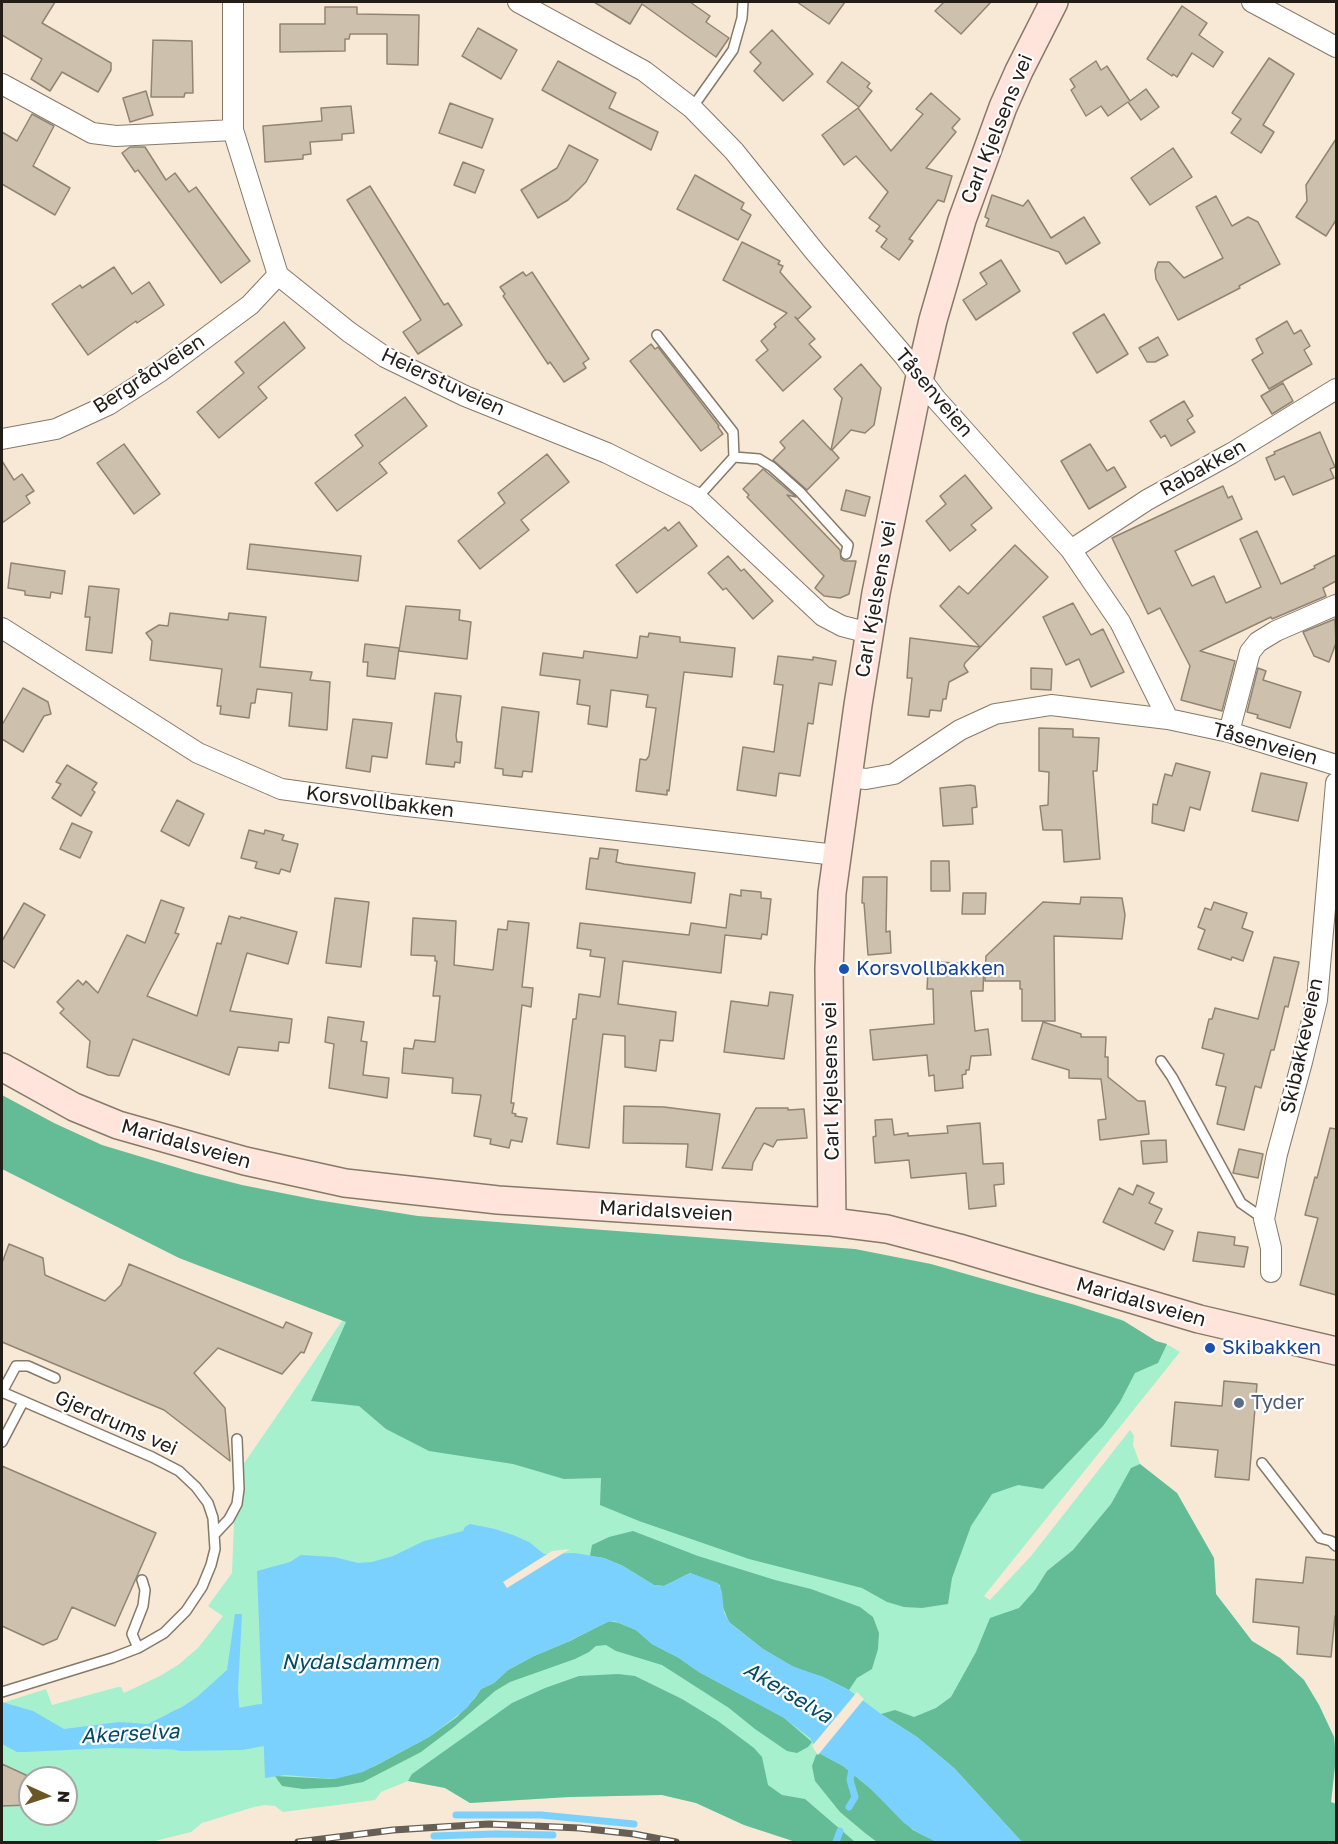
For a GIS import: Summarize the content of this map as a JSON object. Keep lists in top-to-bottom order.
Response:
{
  "streets": {
    "main road": ["Carl Kjelsens vei", "Maridalsveien"],
    "street": [
      "Bergrådveien",
      "Heierstuveien",
      "Tåsenveien",
      "Rabakken",
      "Korsvollbakken",
      "Skibakkeveien"
    ],
    "lane": ["Gjerdrums vei"]
  },
  "crossings": [
    ["Carl Kjelsens vei", "Heierstuveien"],
    ["Carl Kjelsens vei", "Tåsenveien"],
    ["Carl Kjelsens vei", "Korsvollbakken"],
    ["Carl Kjelsens vei", "Maridalsveien"],
    ["Bergrådveien", "Heierstuveien"],
    ["Tåsenveien", "Rabakken"]
  ],
  "water": ["Nydalsdammen", "Akerselva"],
  "places": ["Korsvollbakken", "Skibakken", "Tyder"],
  "north": "right"
}
